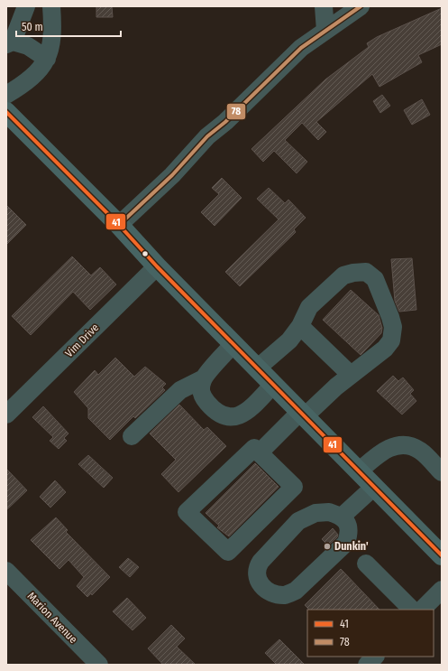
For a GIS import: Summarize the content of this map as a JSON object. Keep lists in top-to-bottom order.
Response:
{
  "streets": {
    "street": ["Vim Drive", "Marion Avenue"]
  },
  "places": ["Dunkin'"],
  "lines": ["transit line 78", "transit line 41"],
  "legend": ["41", "78"],
  "scale_bar": "50 m"
}
